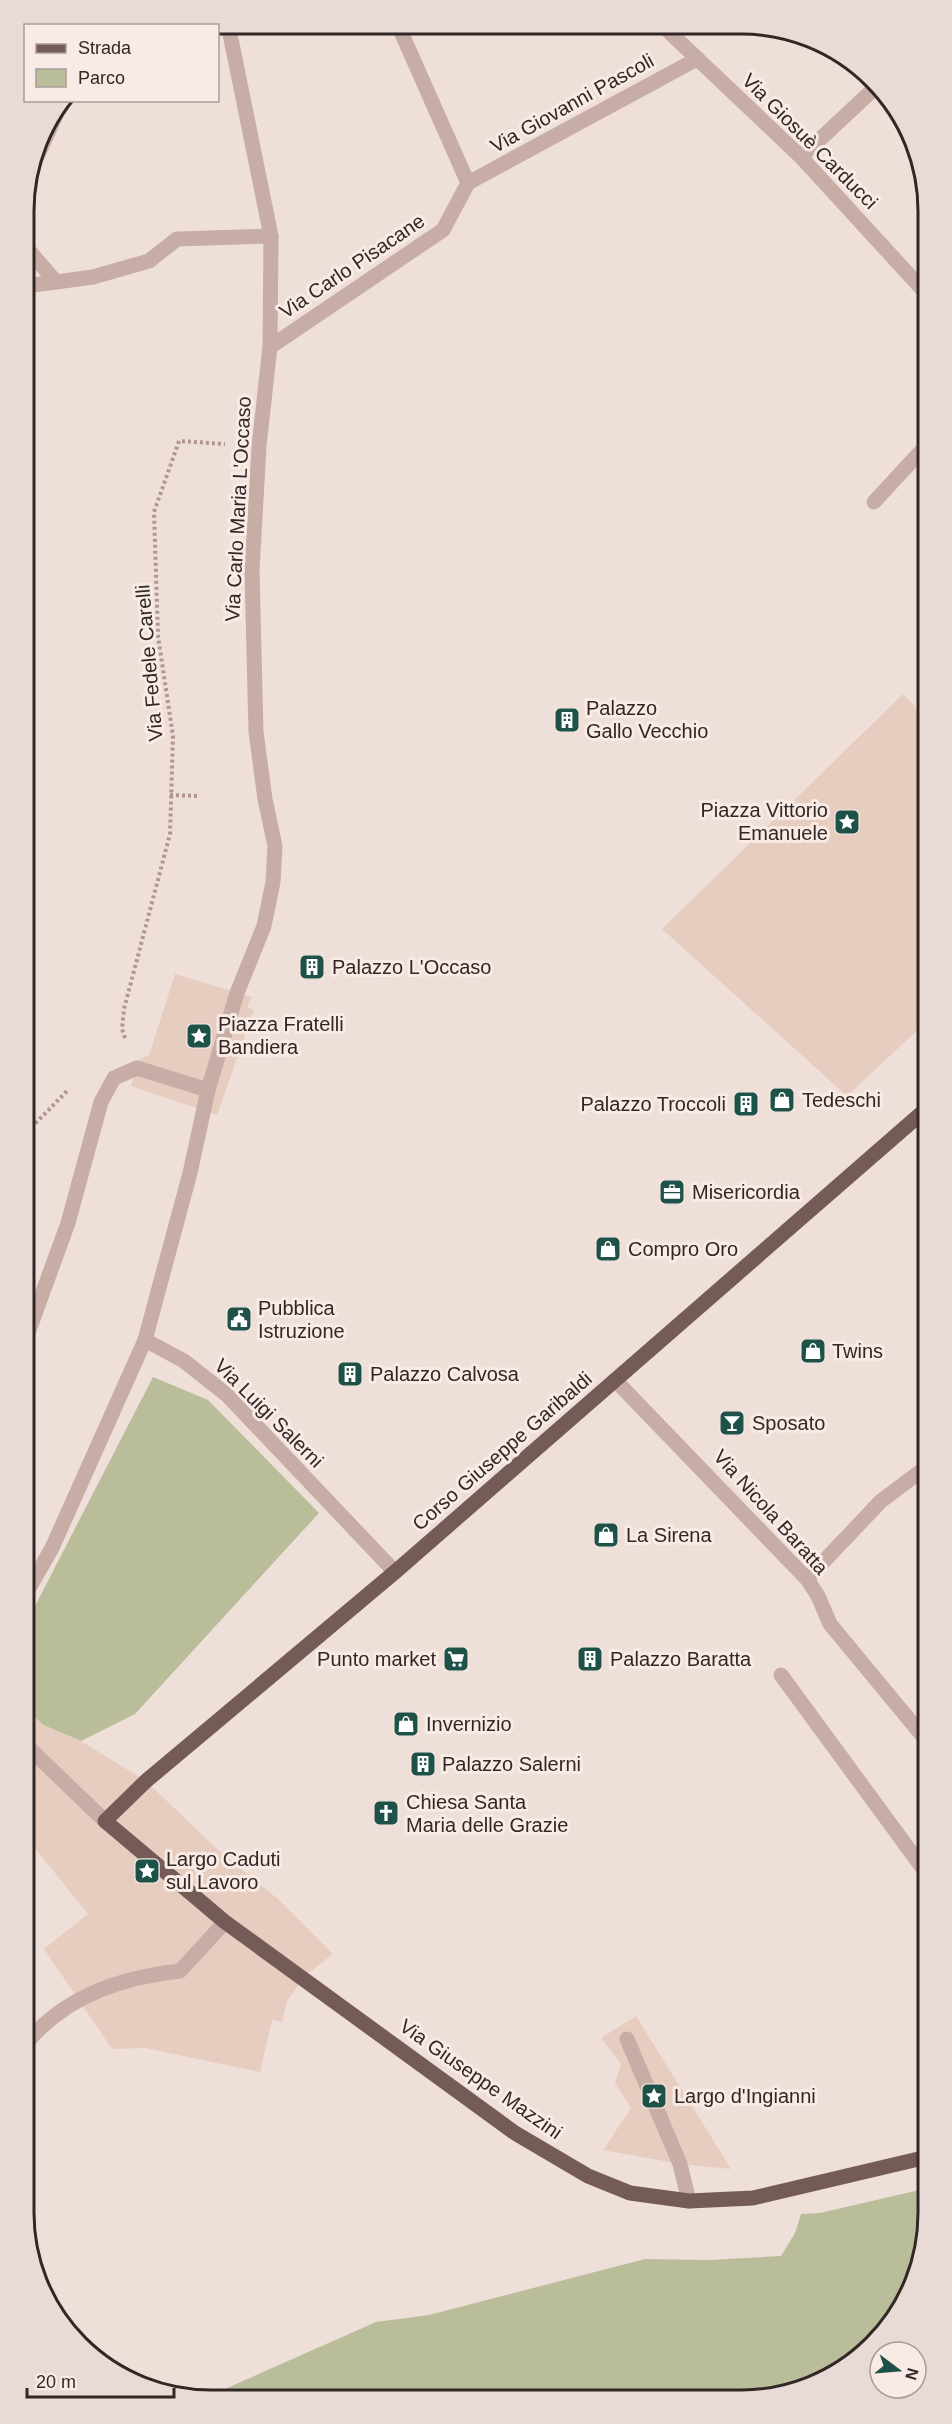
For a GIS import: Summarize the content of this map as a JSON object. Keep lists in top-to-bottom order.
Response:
{
  "streets": {
    "main road": ["Corso Giuseppe Garibaldi", "Via Giuseppe Mazzini"],
    "street": [
      "Via Giovanni Pascoli",
      "Via Giosuè Carducci",
      "Via Carlo Pisacane",
      "Via Carlo Maria L'Occaso",
      "Via Luigi Salerni",
      "Via Nicola Baratta"
    ],
    "path": ["Via Fedele Carelli"]
  },
  "crossings": [
    ["Via Giovanni Pascoli", "Via Giosuè Carducci"],
    ["Via Giovanni Pascoli", "Via Carlo Pisacane"],
    ["Via Carlo Pisacane", "Via Carlo Maria L'Occaso"],
    ["Via Carlo Maria L'Occaso", "Via Fedele Carelli"],
    ["Via Luigi Salerni", "Corso Giuseppe Garibaldi"],
    ["Corso Giuseppe Garibaldi", "Via Nicola Baratta"]
  ],
  "places": {
    "building": [
      "Palazzo Gallo Vecchio",
      "Palazzo L'Occaso",
      "Palazzo Troccoli",
      "Palazzo Calvosa",
      "Palazzo Baratta",
      "Palazzo Salerni"
    ],
    "place": [
      "Piazza Vittorio Emanuele",
      "Piazza Fratelli Bandiera",
      "Largo Caduti sul Lavoro",
      "Largo d'Ingianni"
    ],
    "shop": [
      "Tedeschi",
      "Compro Oro",
      "Twins",
      "La Sirena",
      "Invernizio"
    ],
    "office": ["Misericordia"],
    "public building": ["Pubblica Istruzione"],
    "bar": ["Sposato"],
    "supermarket": ["Punto market"],
    "church": ["Chiesa Santa Maria delle Grazie"]
  },
  "legend": ["Strada", "Parco"],
  "scale_bar": "20 m",
  "north": "right"
}
